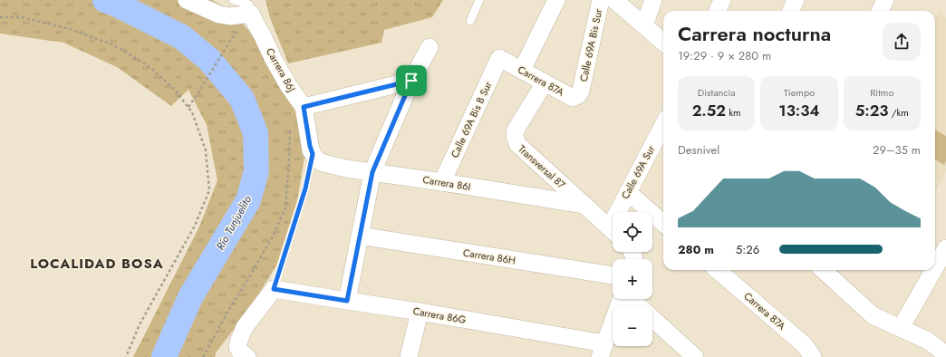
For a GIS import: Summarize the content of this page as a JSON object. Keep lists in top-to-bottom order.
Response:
{
  "streets": {
    "street": [
      "Calle 69A Bis Sur",
      "Carrera 86J",
      "Carrera 87A",
      "Calle 69A Bis B Sur",
      "Transversal 87",
      "Calle 69A Sur",
      "Carrera 86I",
      "Carrera 86H",
      "Carrera 86G"
    ]
  },
  "crossings": [
    ["Calle 69A Bis Sur", "Carrera 87A"],
    ["Carrera 87A", "Calle 69A Bis B Sur"],
    ["Carrera 87A", "Transversal 87"],
    ["Calle 69A Bis B Sur", "Carrera 86I"],
    ["Transversal 87", "Carrera 86I"]
  ],
  "districts": ["LOCALIDAD BOSA"],
  "water": ["Río Tunjuelito"],
  "page": {
    "heading": ["Carrera nocturna", "19:29 · 9 × 280 m"],
    "stats": [
      ["Distancia", "2.52 km"],
      ["Tiempo", "13:34"],
      ["Ritmo", "5:23 /km"]
    ],
    "chart": ["Desnivel", "29–35 m"],
    "map_buttons": ["+", "−"],
    "list": [
      {
        "name": "280 m",
        "note": "5:26"
      }
    ]
  }
}
